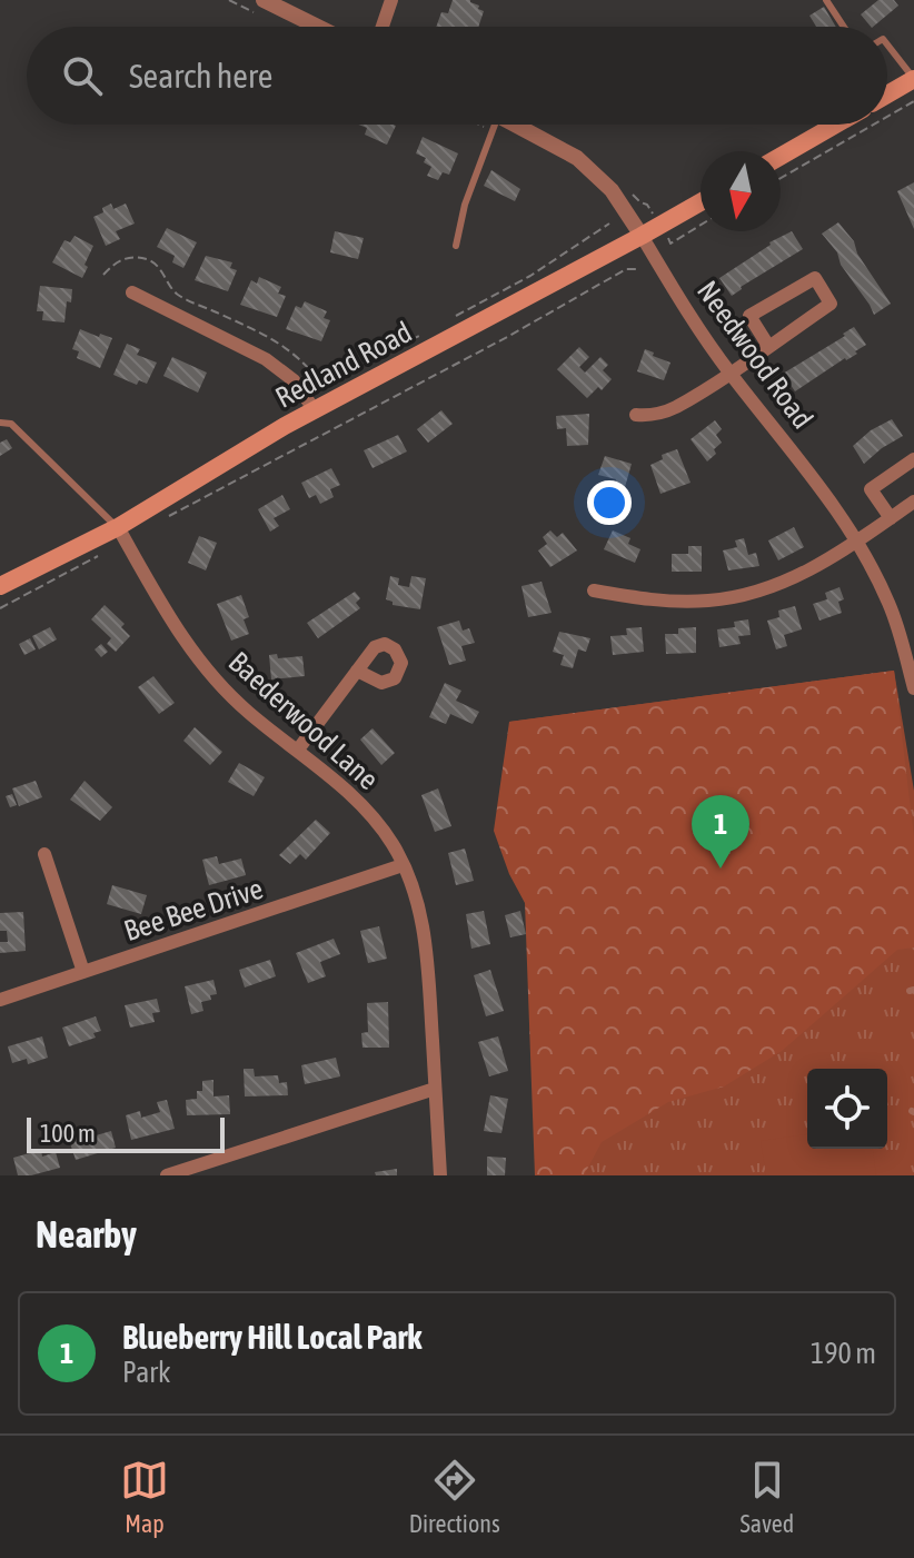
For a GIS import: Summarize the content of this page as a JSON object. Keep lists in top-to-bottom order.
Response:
{
  "streets": {
    "main road": ["Redland Road"],
    "street": ["Needwood Road", "Baederwood Lane", "Bee Bee Drive"]
  },
  "crossings": [
    ["Needwood Road", "Redland Road"],
    ["Redland Road", "Baederwood Lane"],
    ["Baederwood Lane", "Bee Bee Drive"]
  ],
  "scale_bar": "100 m",
  "north": "bottom",
  "page": {
    "search": "Search here",
    "pins": "1",
    "scale": "100 m",
    "heading": "Nearby",
    "list": [
      {
        "mark": "1",
        "name": "Blueberry Hill Local Park",
        "note": "Park",
        "value": "190 m"
      }
    ],
    "nav": ["Map", "Directions", "Saved"]
  }
}
